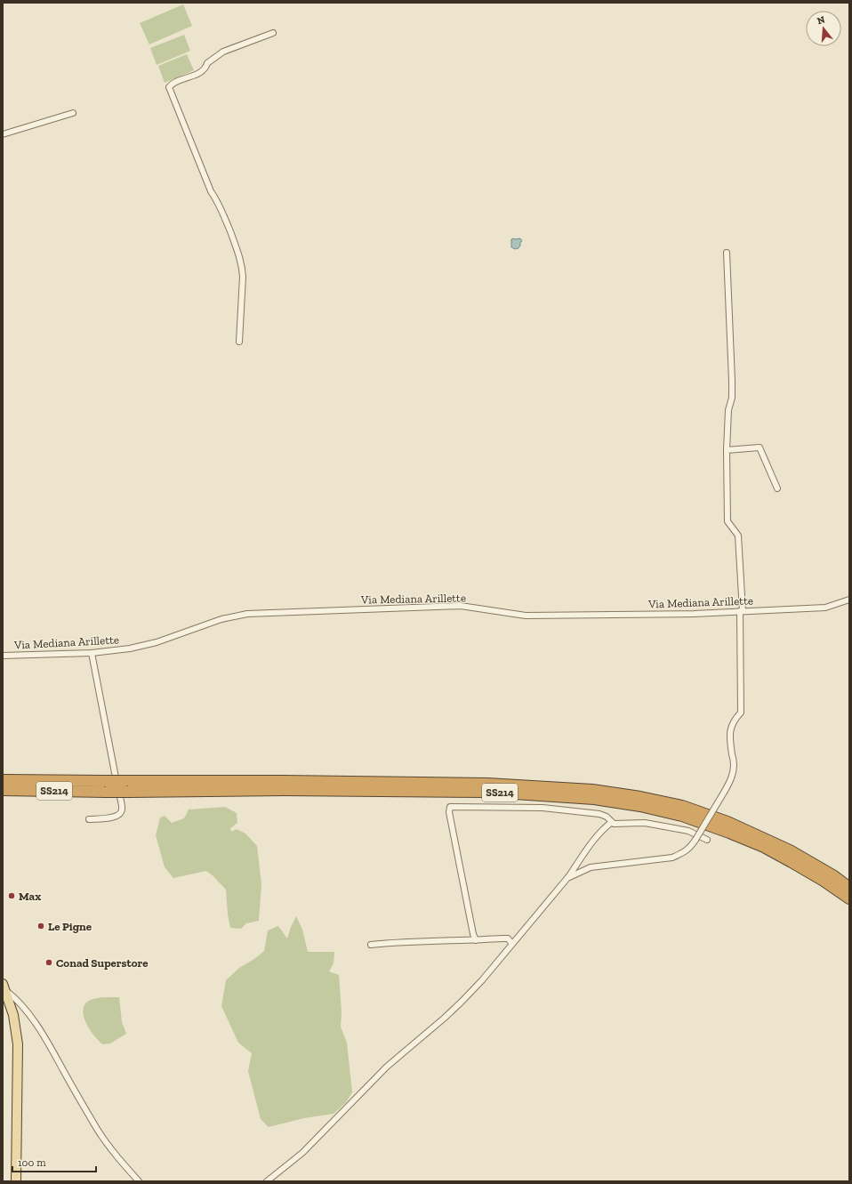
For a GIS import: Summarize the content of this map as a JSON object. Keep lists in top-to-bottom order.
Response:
{
  "streets": {
    "highway": ["SS214"],
    "street": ["Via Mediana Arillette"]
  },
  "places": ["Max", "Le Pigne", "Conad Superstore"],
  "scale_bar": "100 m",
  "north": "top"
}
